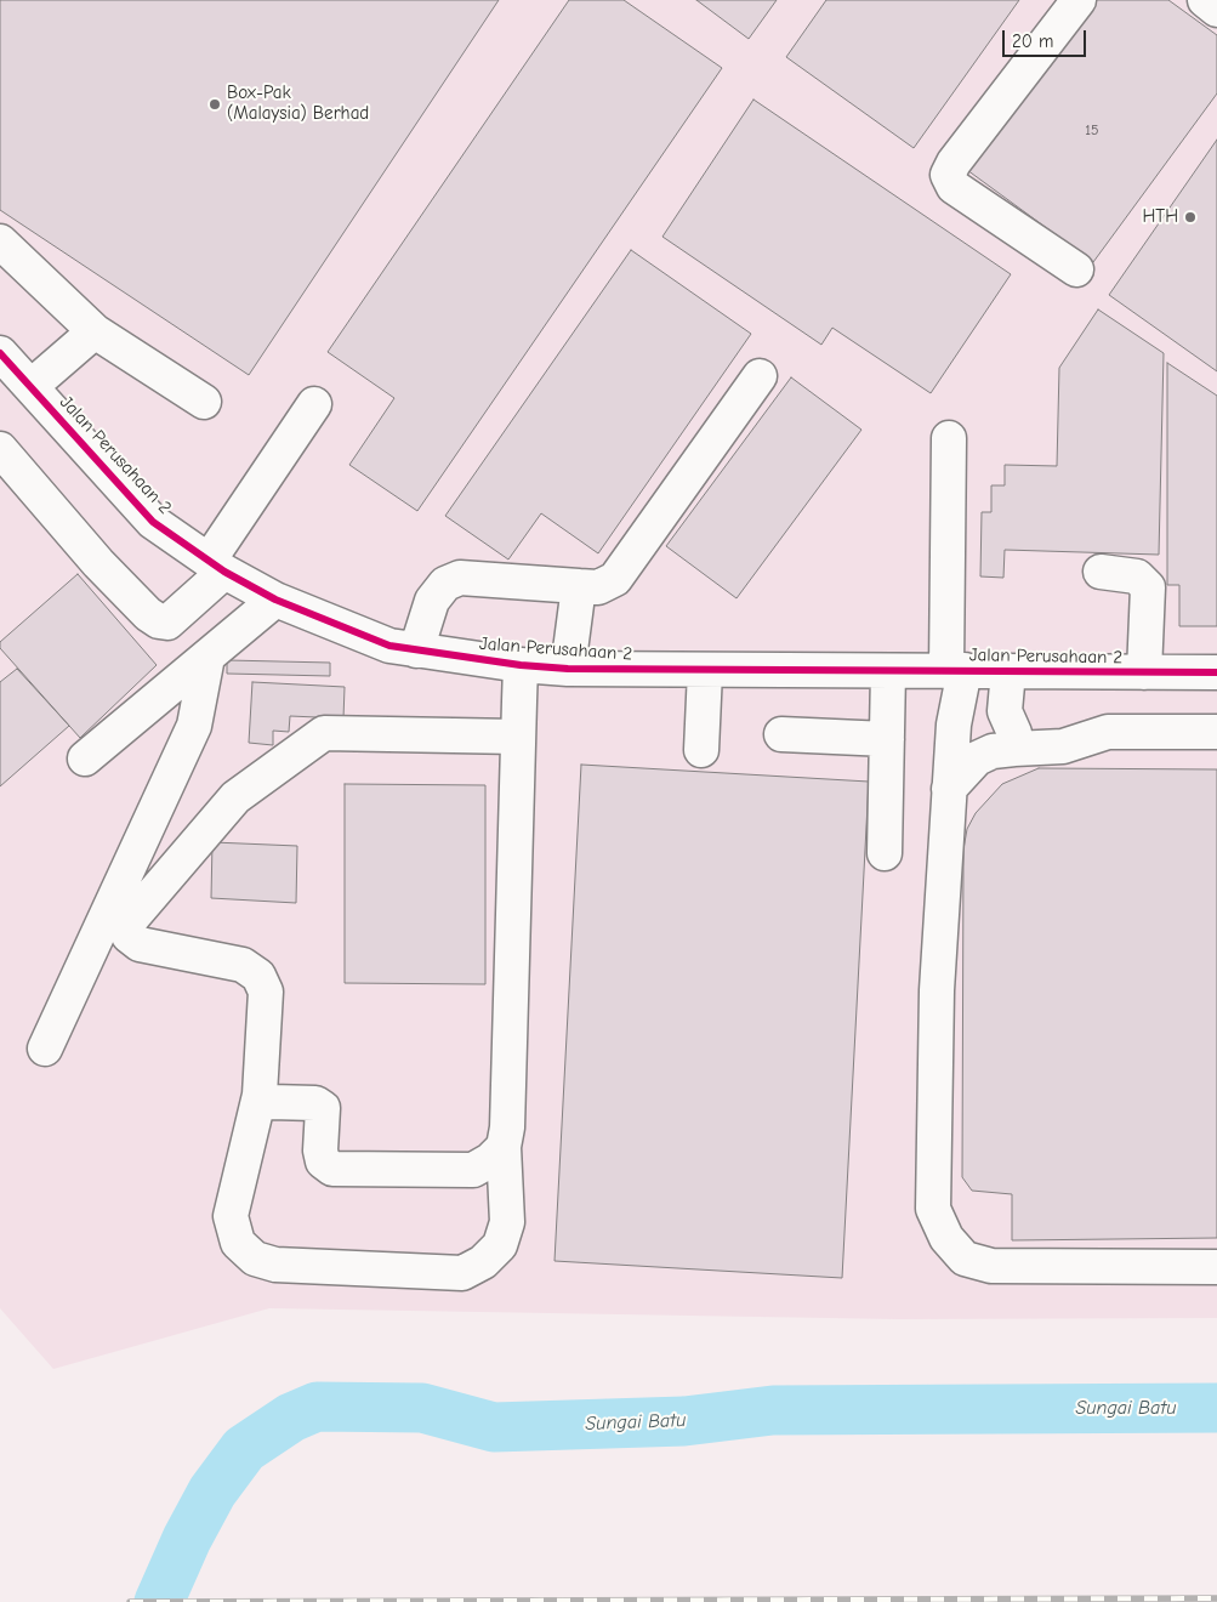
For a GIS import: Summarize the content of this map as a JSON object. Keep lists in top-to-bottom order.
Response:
{
  "streets": {
    "street": ["Jalan Perusahaan 2"]
  },
  "water": ["Sungai Batu"],
  "places": ["Box-Pak (Malaysia) Berhad", "HTH"],
  "house_numbers": ["15"],
  "scale_bar": "20 m"
}
